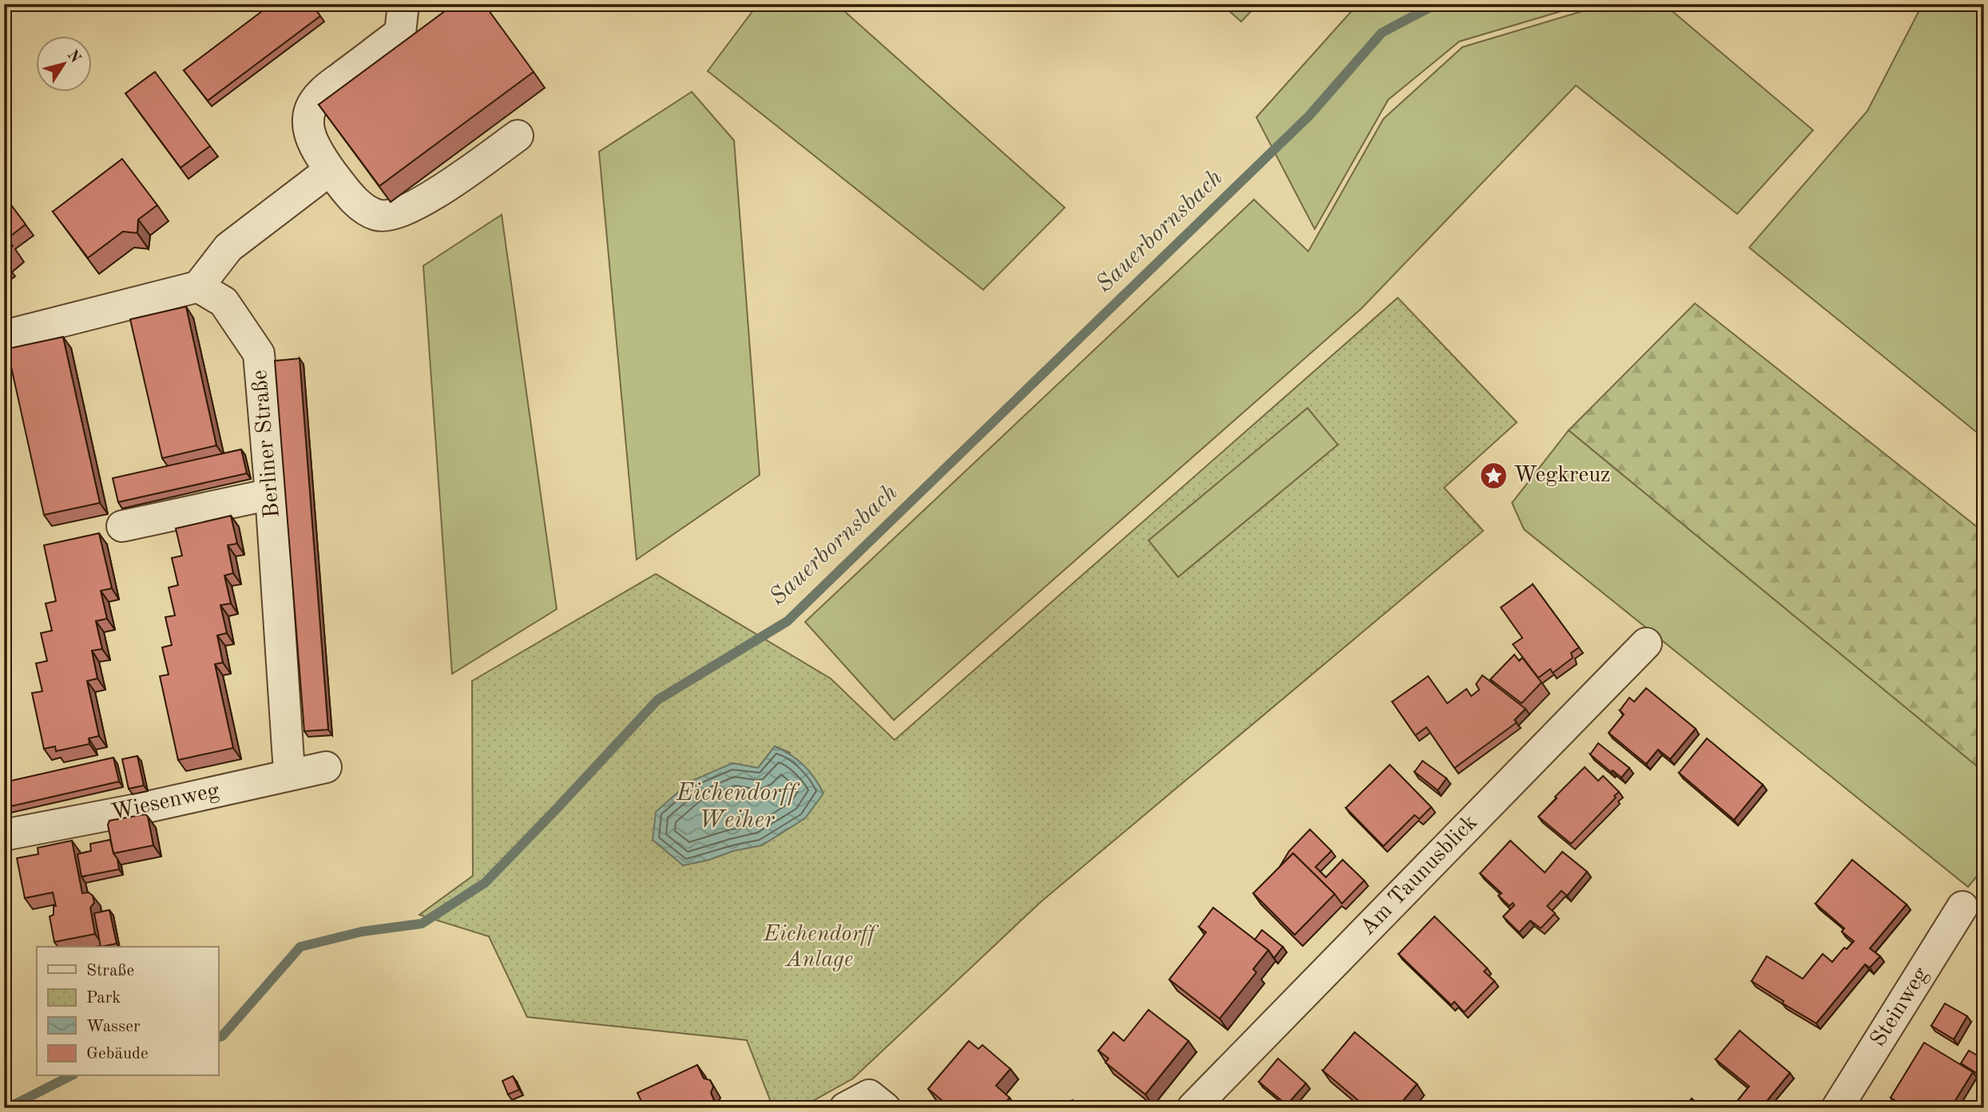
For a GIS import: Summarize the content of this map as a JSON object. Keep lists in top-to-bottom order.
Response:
{
  "streets": {
    "street": [
      "Berliner Straße",
      "Wiesenweg",
      "Am Taunusblick",
      "Steinweg"
    ]
  },
  "water": ["Sauerbornsbach", "Eichendorff Weiher"],
  "parks": ["Eichendorff Anlage"],
  "places": {
    "place": ["Wegkreuz"]
  },
  "legend": [
    "Straße",
    "Park",
    "Wasser",
    "Gebäude"
  ],
  "north": "top right"
}
